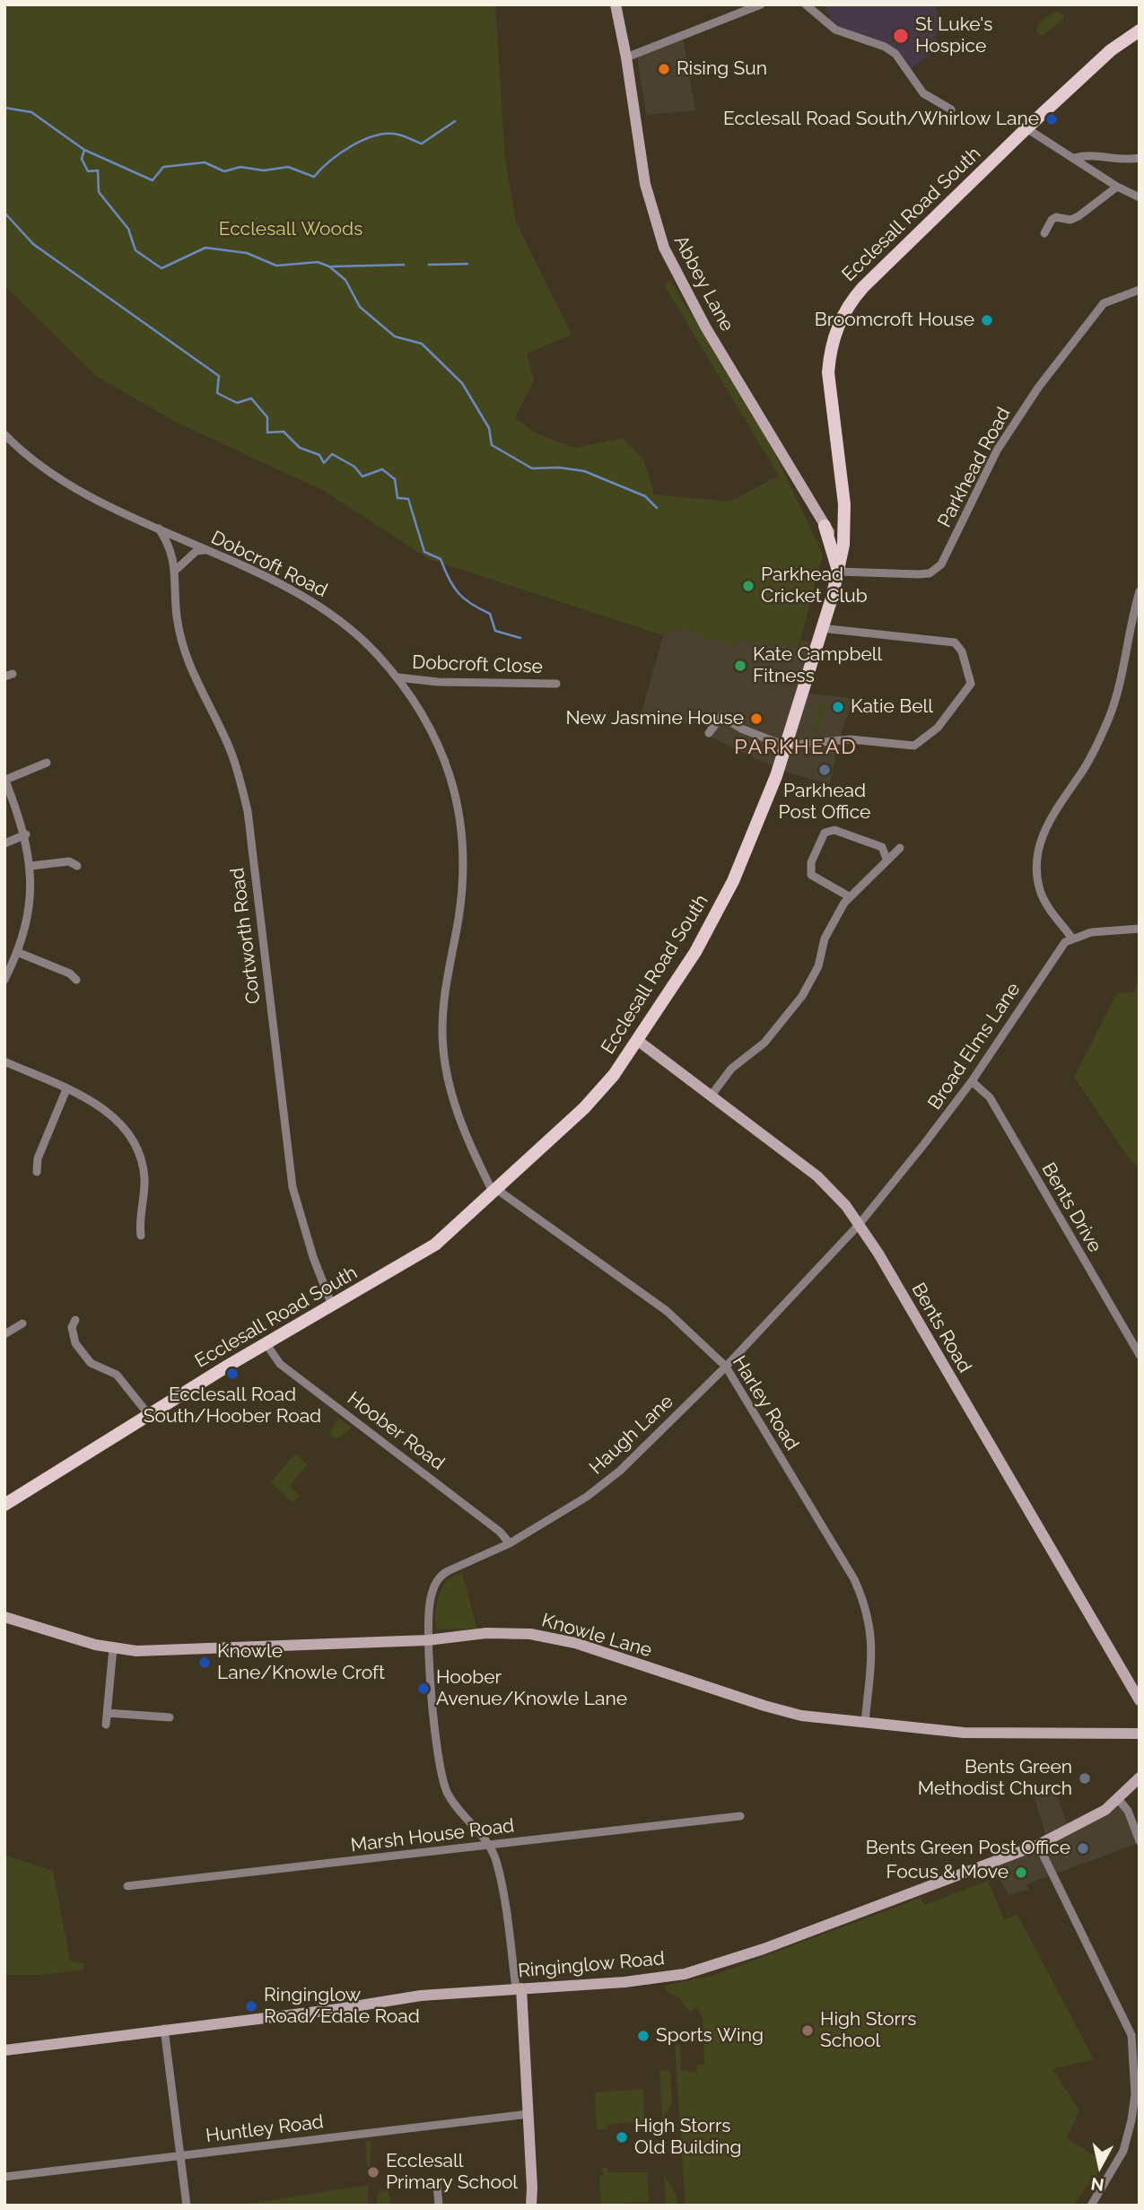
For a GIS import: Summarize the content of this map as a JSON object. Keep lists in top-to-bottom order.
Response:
{
  "streets": {
    "main road": ["Ecclesall Road South"],
    "street": [
      "Abbey Lane",
      "Parkhead Road",
      "Dobcroft Road",
      "Dobcroft Close",
      "Cortworth Road",
      "Broad Elms Lane",
      "Bents Drive",
      "Bents Road",
      "Harley Road",
      "Hoober Road",
      "Haugh Lane",
      "Knowle Lane",
      "Marsh House Road",
      "Ringinglow Road",
      "Huntley Road"
    ]
  },
  "crossings": [
    ["Ecclesall Road South", "Abbey Lane"],
    ["Ecclesall Road South", "Parkhead Road"],
    ["Ecclesall Road South", "Dobcroft Road"],
    ["Ecclesall Road South", "Cortworth Road"],
    ["Ecclesall Road South", "Bents Road"],
    ["Ecclesall Road South", "Harley Road"],
    ["Ecclesall Road South", "Hoober Road"],
    ["Dobcroft Road", "Dobcroft Close"],
    ["Dobcroft Road", "Cortworth Road"],
    ["Dobcroft Road", "Harley Road"],
    ["Broad Elms Lane", "Bents Drive"],
    ["Broad Elms Lane", "Bents Road"],
    ["Broad Elms Lane", "Haugh Lane"],
    ["Bents Road", "Haugh Lane"],
    ["Harley Road", "Haugh Lane"],
    ["Harley Road", "Knowle Lane"],
    ["Hoober Road", "Haugh Lane"],
    ["Haugh Lane", "Knowle Lane"]
  ],
  "districts": ["PARKHEAD"],
  "parks": ["Ecclesall Woods"],
  "places": [
    "St Luke's Hospice",
    "Rising Sun",
    "Ecclesall Road South/Whirlow Lane",
    "Broomcroft House",
    "Parkhead Cricket Club",
    "Kate Campbell Fitness",
    "Katie Bell",
    "New Jasmine House",
    "Parkhead Post Office",
    "Ecclesall Road South/Hoober Road",
    "Knowle Lane/Knowle Croft",
    "Hoober Avenue/Knowle Lane",
    "Bents Green Methodist Church",
    "Bents Green Post Office",
    "Focus & Move",
    "Ringinglow Road/Edale Road",
    "High Storrs School",
    "Sports Wing",
    "High Storrs Old Building",
    "Ecclesall Primary School"
  ],
  "north": "bottom"
}
